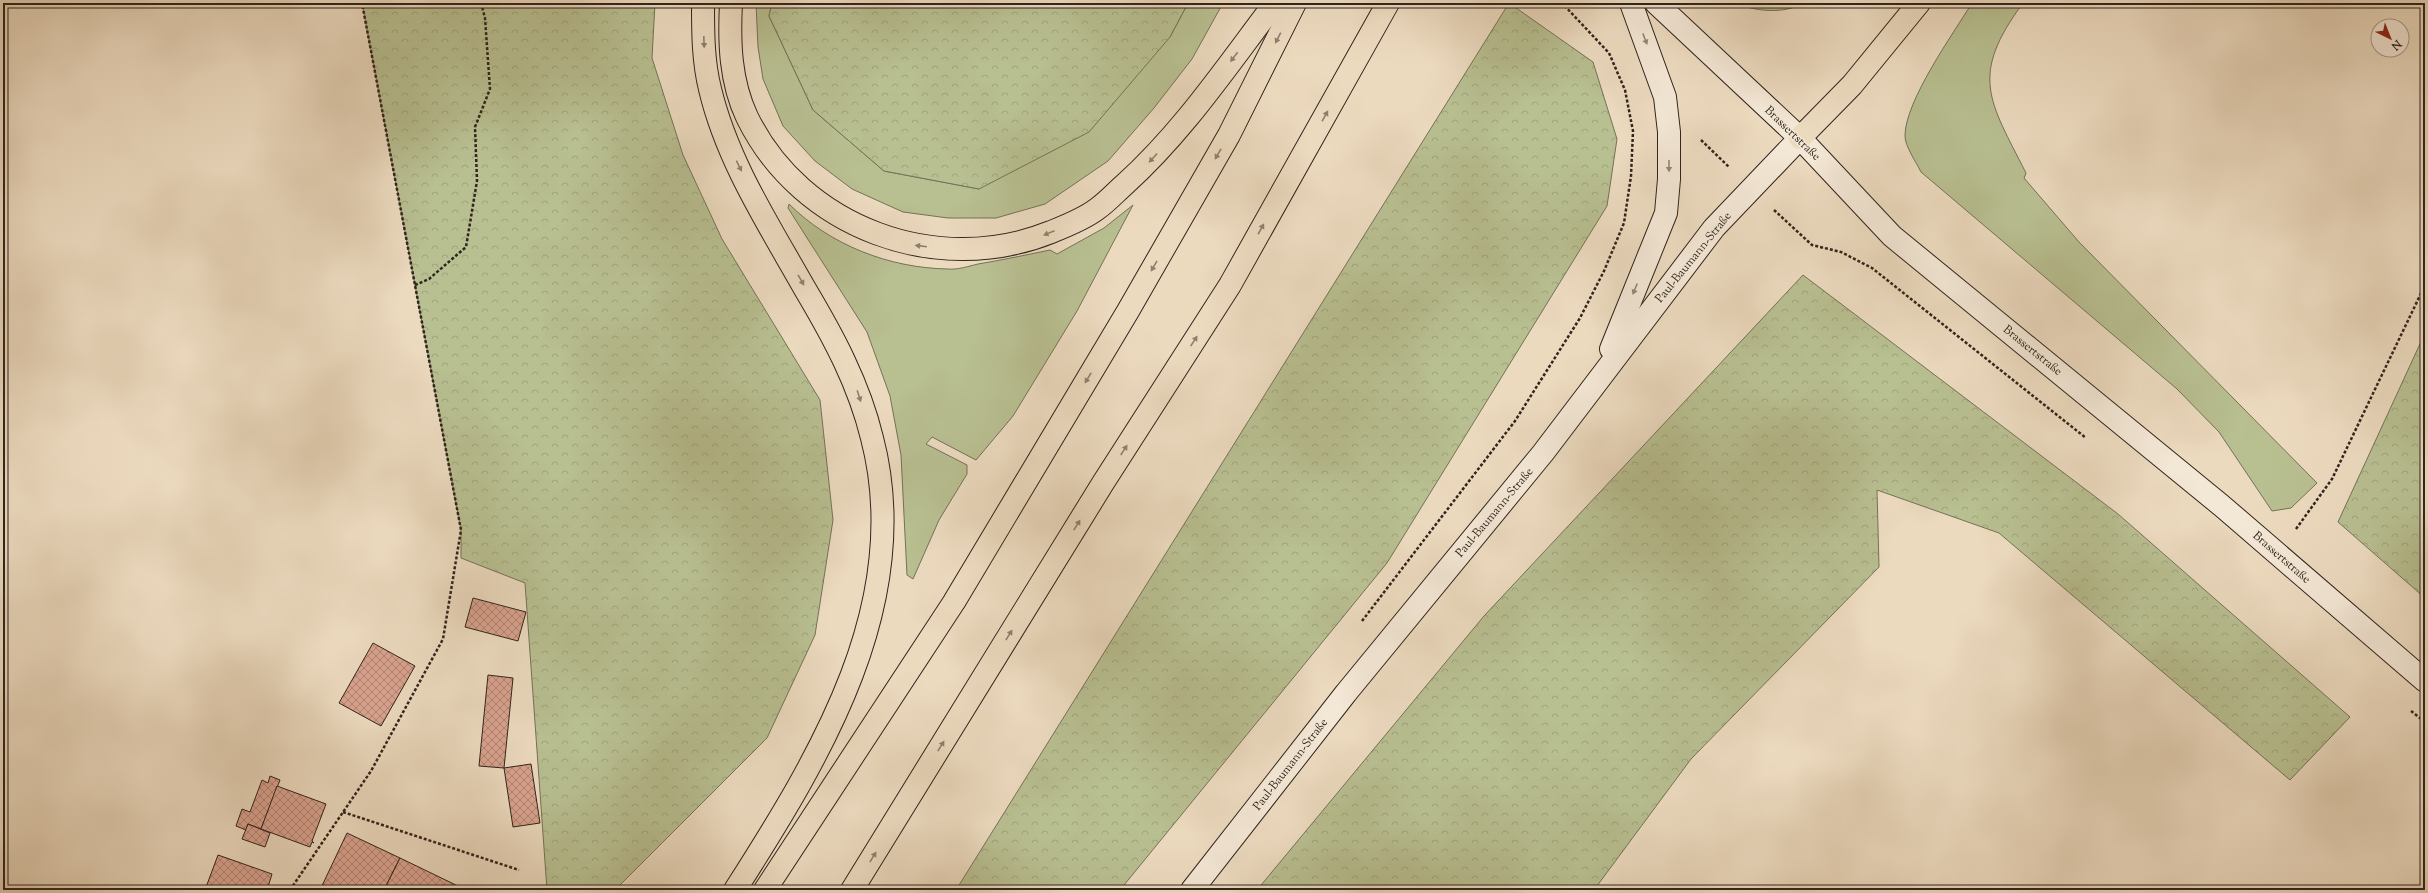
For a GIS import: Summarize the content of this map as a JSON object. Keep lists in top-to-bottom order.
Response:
{
  "streets": {
    "main road": ["Brassertstraße", "Paul-Baumann-Straße"]
  },
  "crossings": [
    ["Brassertstraße", "Paul-Baumann-Straße"]
  ],
  "north": "bottom right"
}
